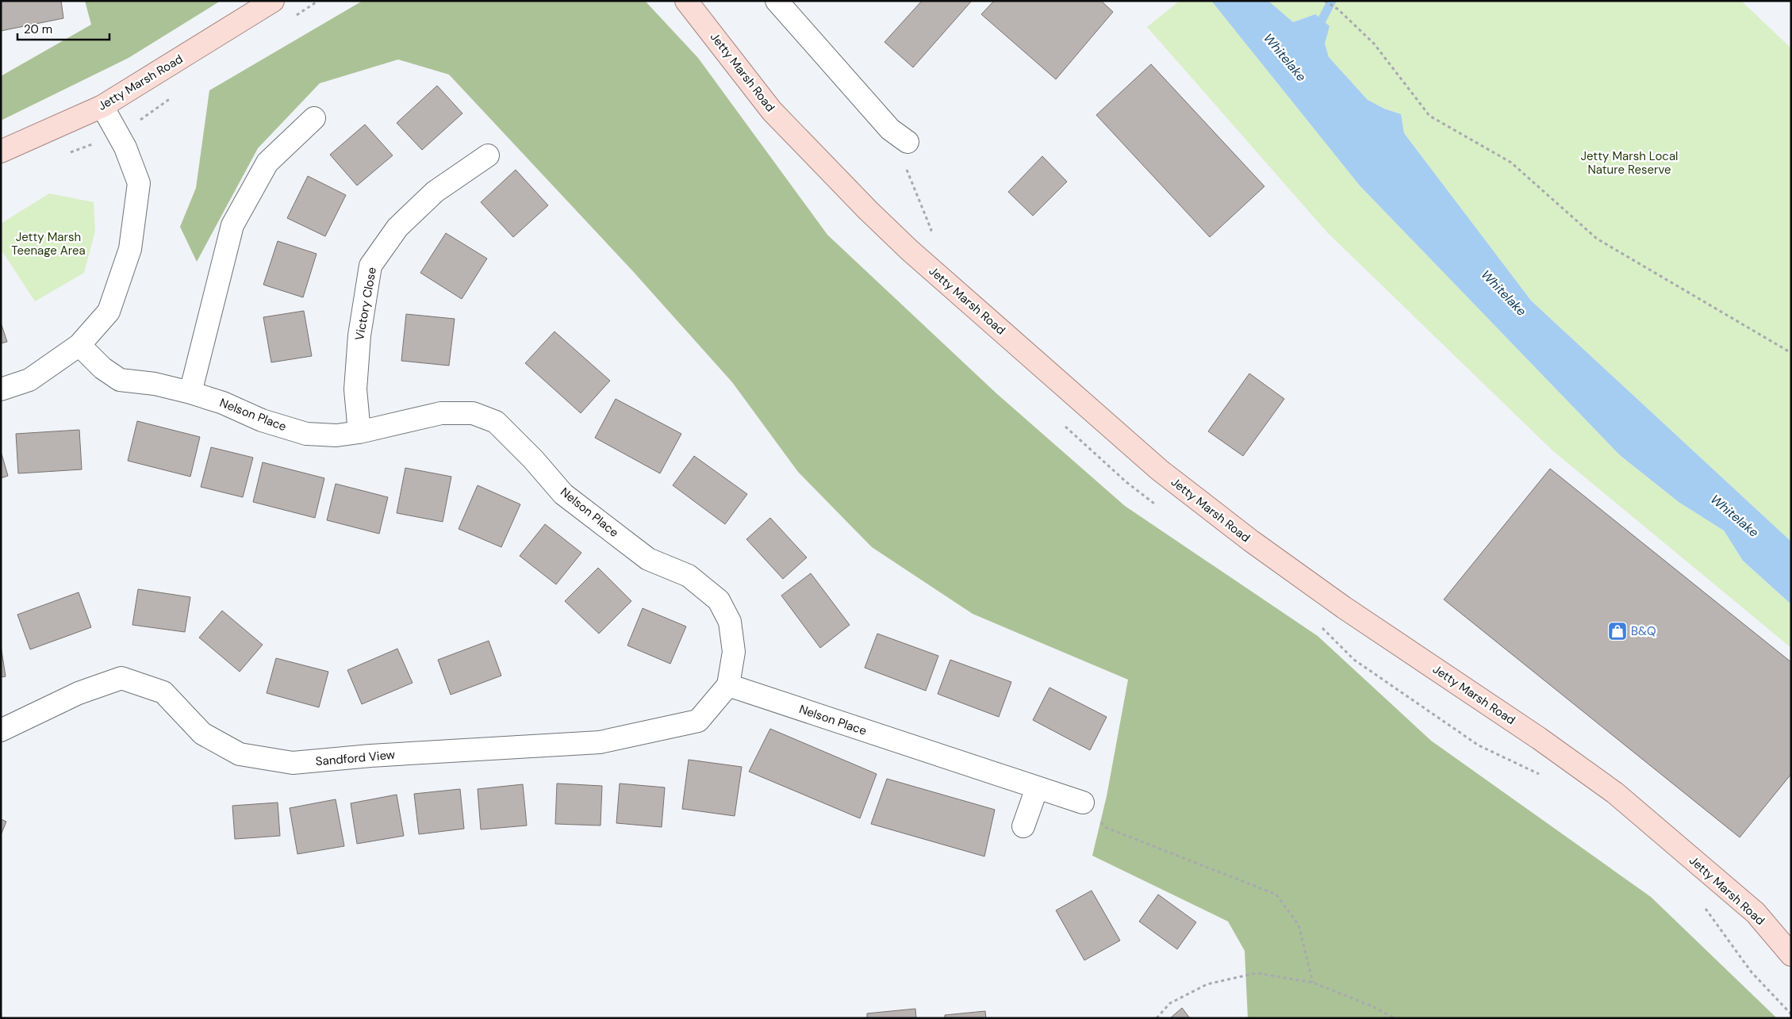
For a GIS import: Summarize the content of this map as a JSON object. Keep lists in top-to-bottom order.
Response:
{
  "streets": {
    "main road": ["Jetty Marsh Road"],
    "street": ["Victory Close", "Nelson Place", "Sandford View"]
  },
  "crossings": [
    ["Victory Close", "Nelson Place"],
    ["Nelson Place", "Sandford View"]
  ],
  "water": ["Whitelake"],
  "parks": ["Jetty Marsh Local Nature Reserve", "Jetty Marsh Teenage Area"],
  "places": {
    "shop": ["B&Q"]
  },
  "scale_bar": "20 m"
}
